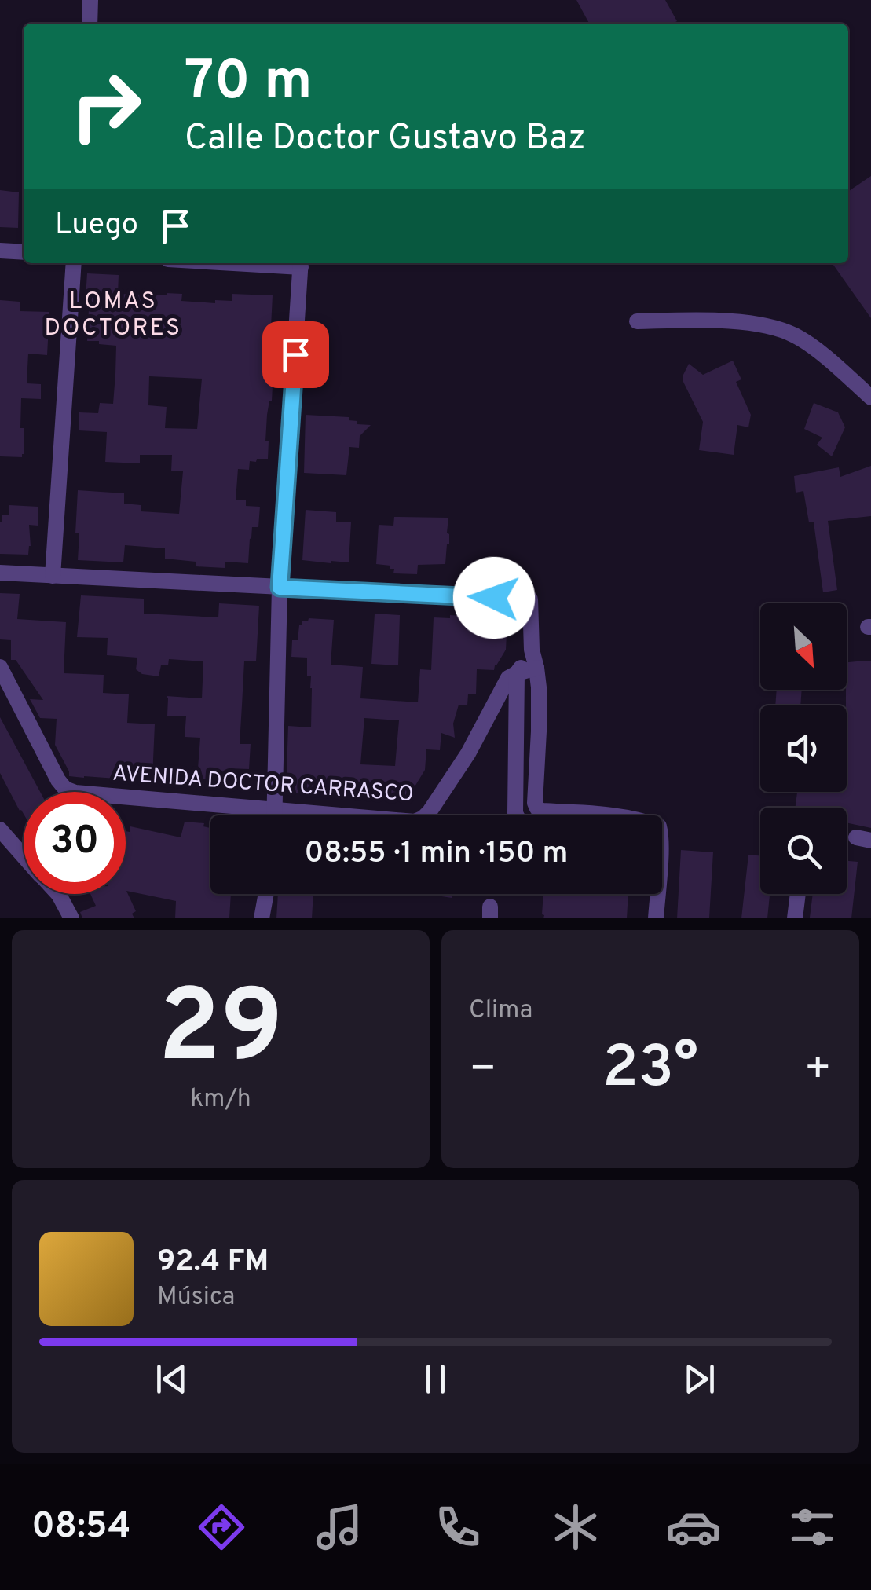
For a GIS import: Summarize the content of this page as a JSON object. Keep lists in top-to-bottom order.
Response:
{
  "streets": {
    "street": ["AVENIDA DOCTOR CARRASCO"]
  },
  "districts": ["LOMAS DOCTORES"],
  "north": "bottom right",
  "page": {
    "turn": ["70 m", "Calle Doctor Gustavo Baz"],
    "then": "Luego",
    "limit": "30",
    "trip": "08:55 · 1 min · 150 m",
    "tile": [
      ["29", "km/h"],
      "Clima"
    ],
    "heat": ["−", "23°", "+"],
    "song": ["92.4 FM", "Música"],
    "tabs": "08:54"
  }
}
